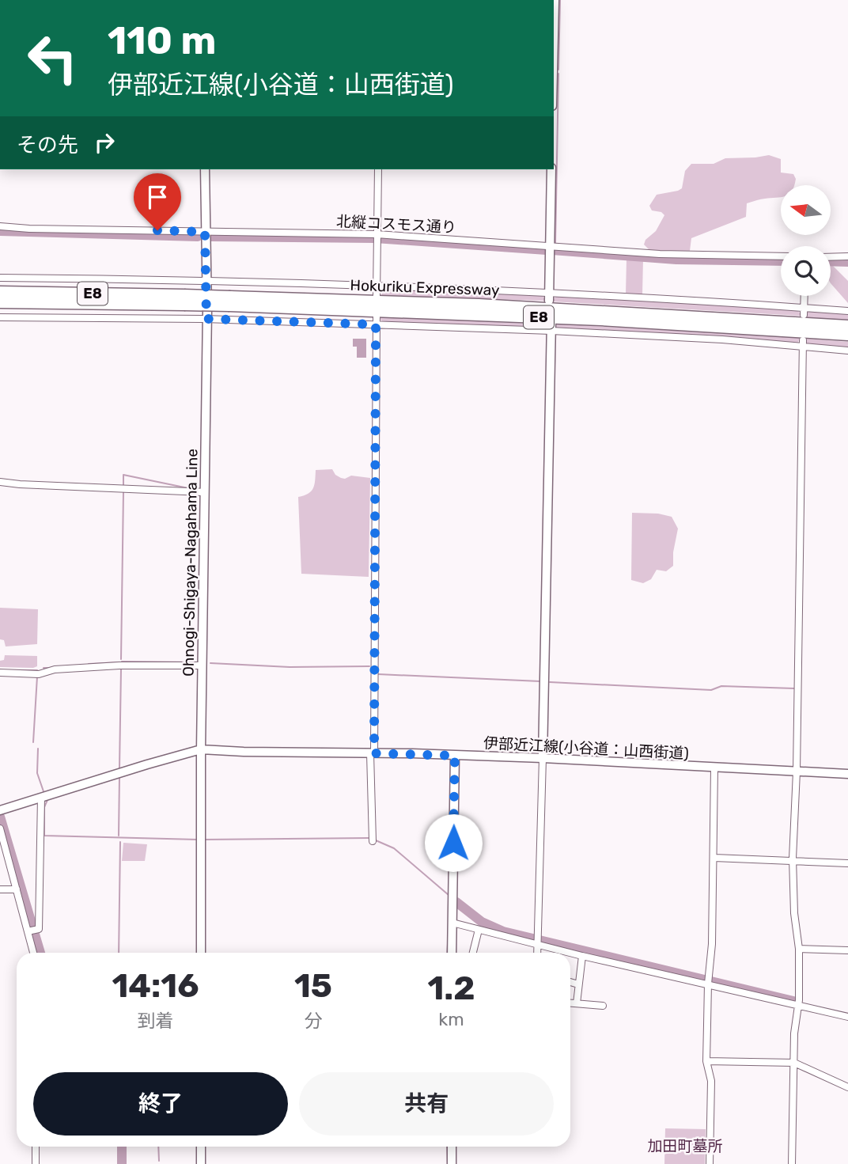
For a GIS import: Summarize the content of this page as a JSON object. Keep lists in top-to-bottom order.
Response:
{
  "streets": {
    "highway": ["Hokuriku Expressway", "E8"],
    "main road": ["Ohnogi-Shigaya-Nagahama Line", "伊部近江線(小谷道：山西街道)"],
    "street": ["北縦コスモス通り"]
  },
  "crossings": [
    ["北縦コスモス通り", "Ohnogi-Shigaya-Nagahama Line"],
    ["Ohnogi-Shigaya-Nagahama Line", "伊部近江線(小谷道：山西街道)"]
  ],
  "parks": ["加田町墓所"],
  "north": "left",
  "page": {
    "turn": ["110 m", "伊部近江線(小谷道：山西街道)"],
    "then": "その先",
    "eta": [
      "14:16",
      "到着",
      "15",
      "分",
      "1.2",
      "km"
    ],
    "buttons": ["終了", "共有"]
  }
}
